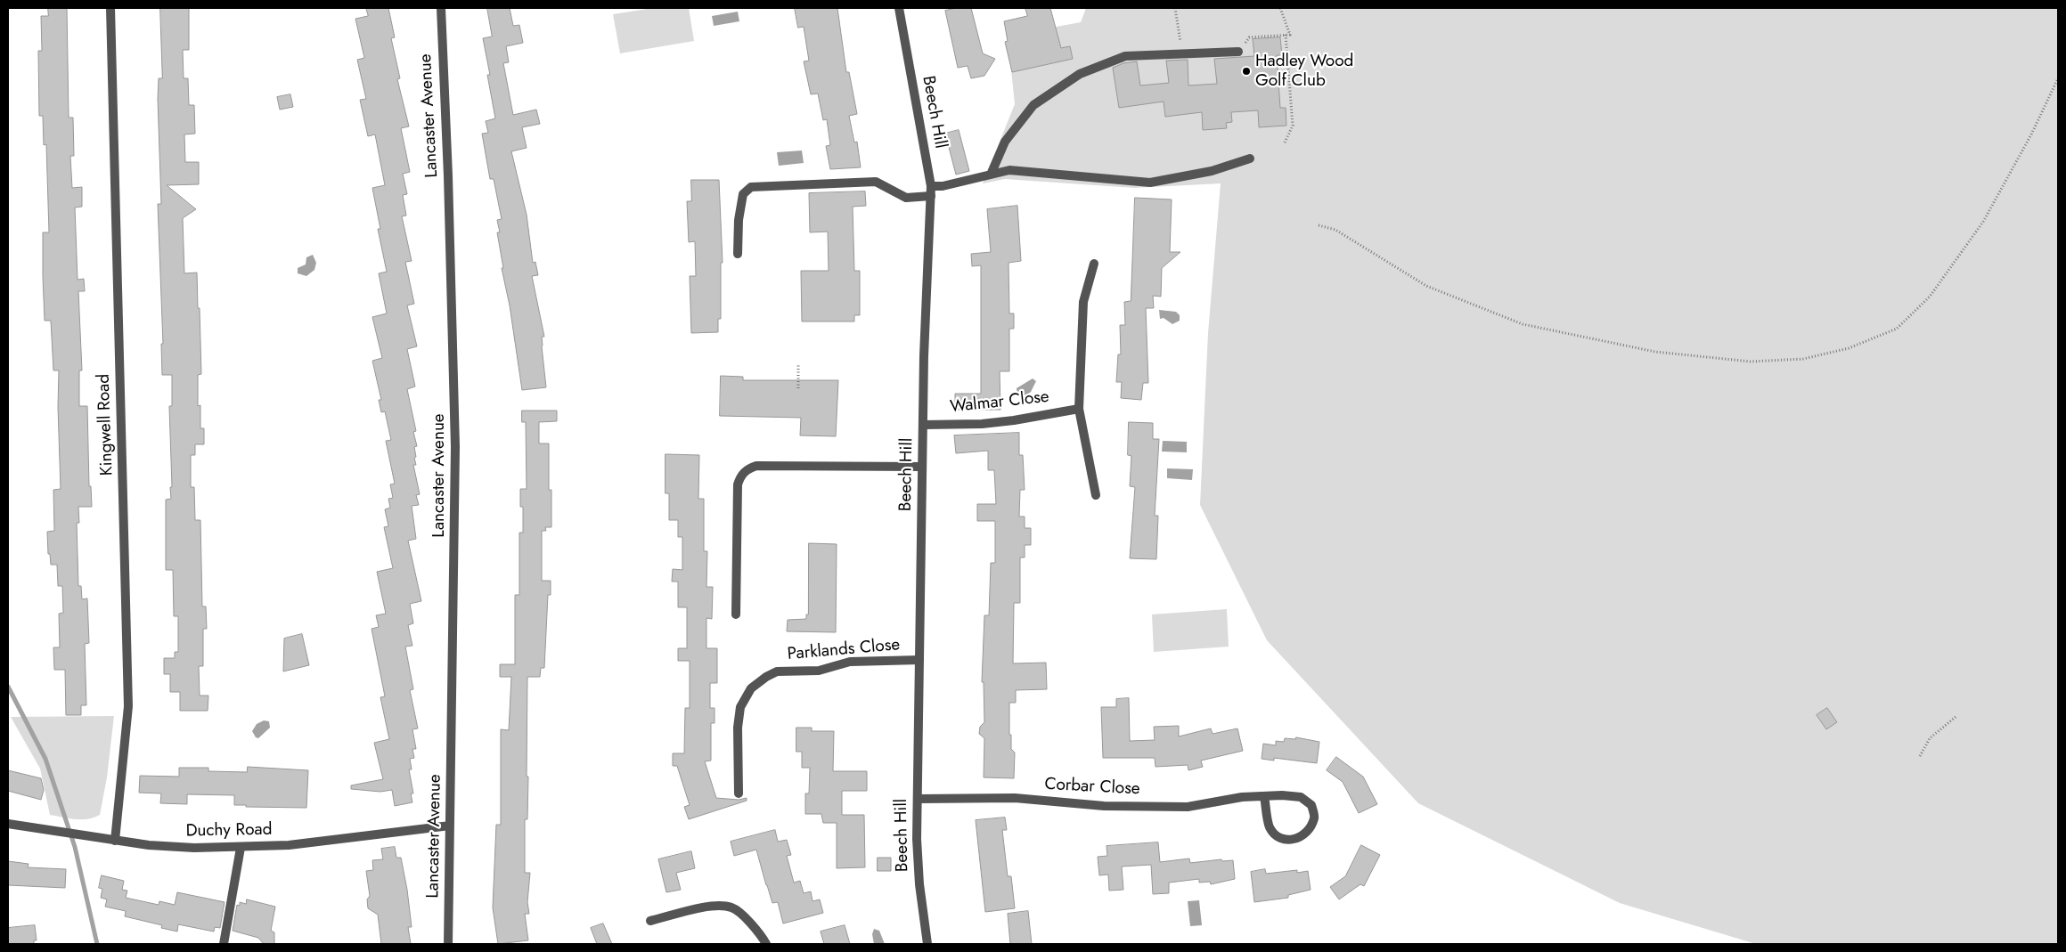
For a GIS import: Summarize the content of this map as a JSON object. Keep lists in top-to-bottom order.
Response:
{
  "streets": {
    "street": [
      "Beech Hill",
      "Lancaster Avenue",
      "Walmar Close",
      "Kingwell Road",
      "Parklands Close",
      "Corbar Close",
      "Duchy Road"
    ]
  },
  "crossings": [
    ["Beech Hill", "Walmar Close"],
    ["Beech Hill", "Parklands Close"],
    ["Beech Hill", "Corbar Close"],
    ["Lancaster Avenue", "Duchy Road"],
    ["Kingwell Road", "Duchy Road"]
  ],
  "places": ["Hadley Wood Golf Club"]
}
